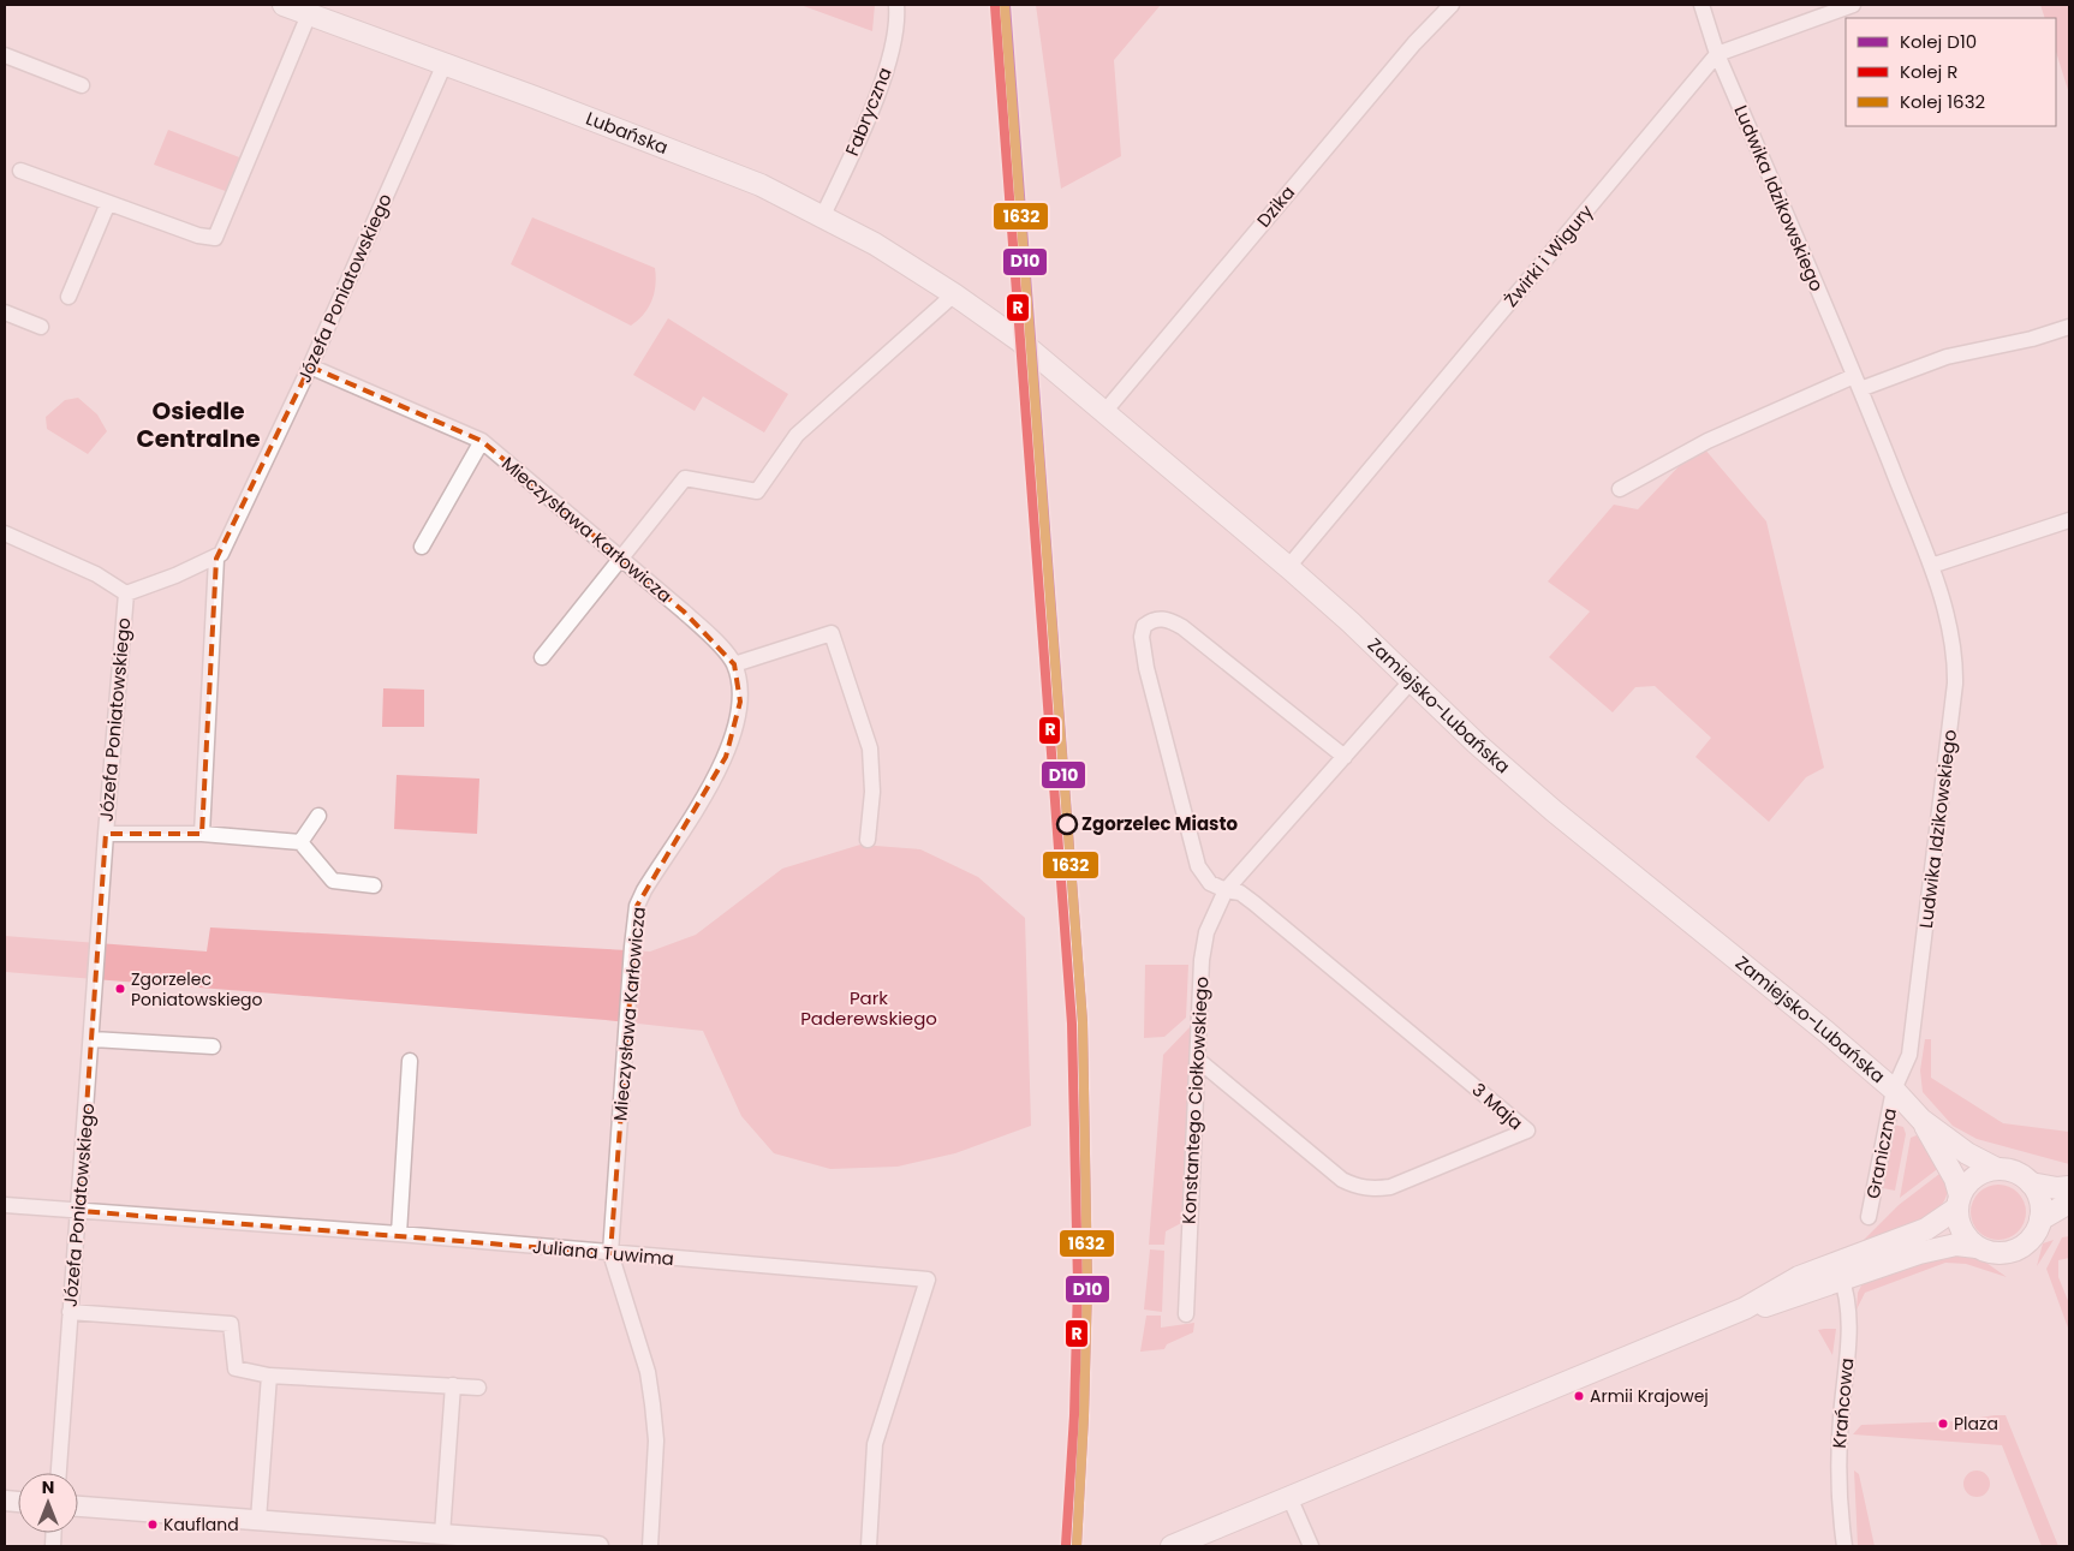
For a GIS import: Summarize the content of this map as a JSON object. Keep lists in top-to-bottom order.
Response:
{
  "streets": {
    "main road": ["Lubańska", "Zamiejsko-Lubańska"],
    "street": [
      "Fabryczna",
      "Ludwika Idzikowskiego",
      "Dzika",
      "Żwirki i Wigury",
      "Józefa Poniatowskiego",
      "Mieczysława Karłowicza",
      "Konstantego Ciołkowskiego",
      "3 Maja",
      "Graniczna",
      "Juliana Tuwima",
      "Krańcowa"
    ]
  },
  "crossings": [
    ["Fabryczna", "Lubańska"],
    ["Lubańska", "Józefa Poniatowskiego"],
    ["Lubańska", "Zamiejsko-Lubańska"],
    ["Ludwika Idzikowskiego", "Żwirki i Wigury"],
    ["Ludwika Idzikowskiego", "Zamiejsko-Lubańska"],
    ["Ludwika Idzikowskiego", "Graniczna"],
    ["Dzika", "Zamiejsko-Lubańska"],
    ["Żwirki i Wigury", "Zamiejsko-Lubańska"],
    ["Józefa Poniatowskiego", "Mieczysława Karłowicza"],
    ["Józefa Poniatowskiego", "Juliana Tuwima"],
    ["Mieczysława Karłowicza", "Juliana Tuwima"],
    ["Zamiejsko-Lubańska", "Konstantego Ciołkowskiego"],
    ["Zamiejsko-Lubańska", "Graniczna"],
    ["Konstantego Ciołkowskiego", "3 Maja"]
  ],
  "districts": ["Osiedle Centralne"],
  "parks": ["Park Paderewskiego"],
  "places": [
    "Zgorzelec Miasto",
    "Zgorzelec Poniatowskiego",
    "Armii Krajowej",
    "Plaza",
    "Kaufland"
  ],
  "lines": ["rail line D10", "rail line 1632", "rail line R"],
  "legend": ["Kolej D10", "Kolej R", "Kolej 1632"],
  "north": "top"
}
